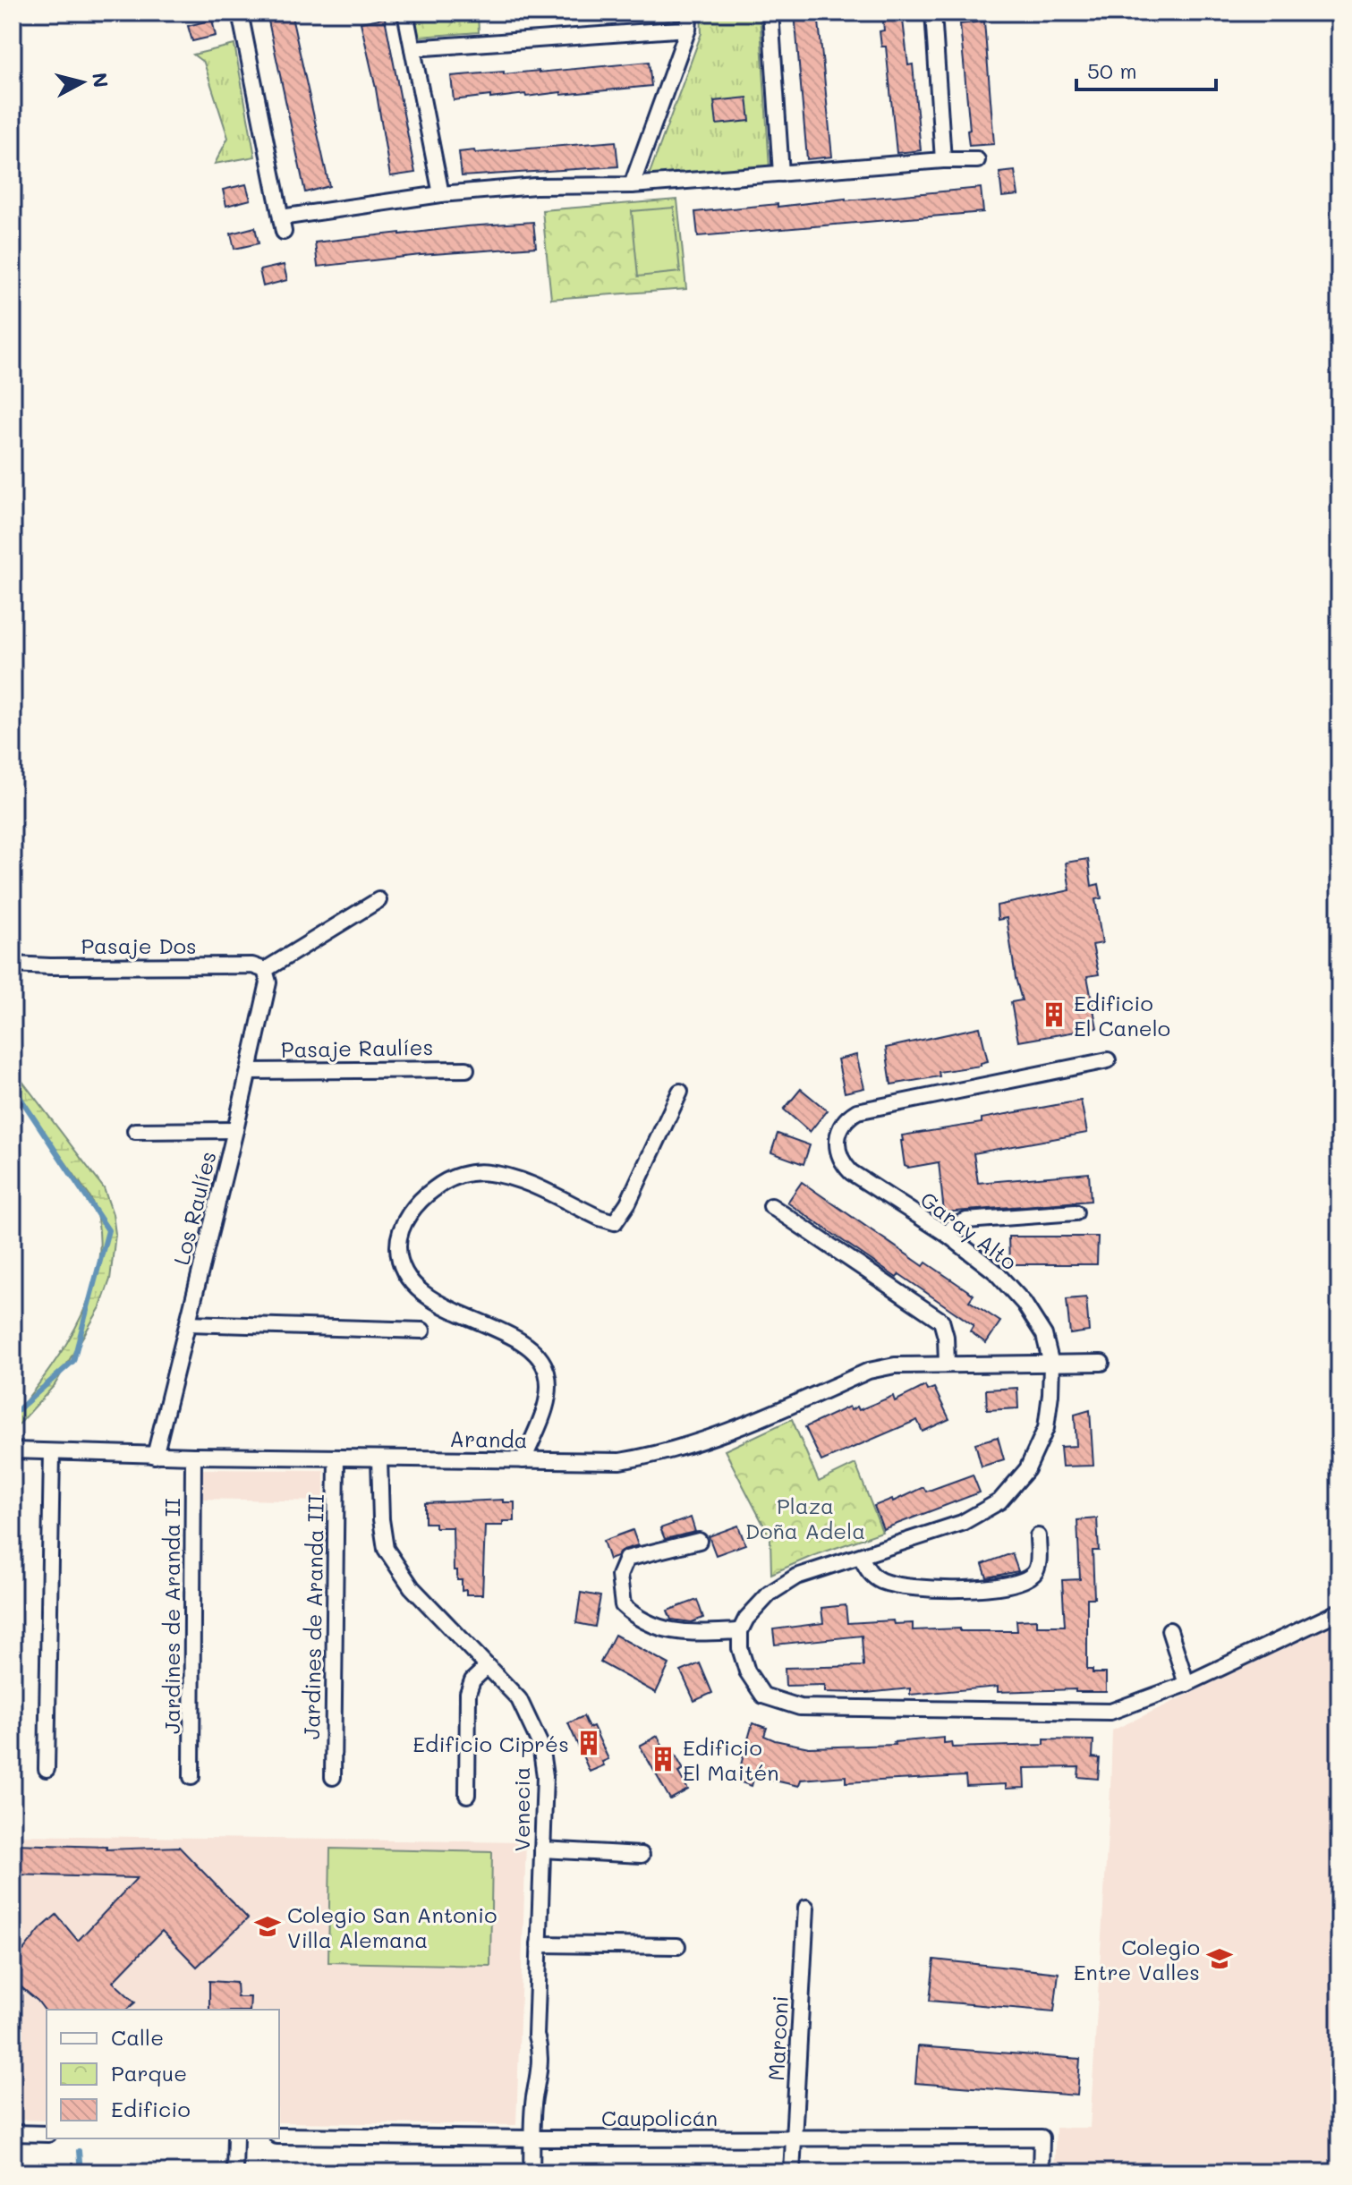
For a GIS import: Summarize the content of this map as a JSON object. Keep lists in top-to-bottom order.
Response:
{
  "streets": {
    "street": [
      "Pasaje Dos",
      "Pasaje Raulíes",
      "Los Raulíes",
      "Garay Alto",
      "Aranda",
      "Jardines de Aranda II",
      "Jardines de Aranda III",
      "Venecia",
      "Marconi",
      "Caupolicán"
    ]
  },
  "crossings": [
    ["Pasaje Dos", "Los Raulíes"],
    ["Pasaje Raulíes", "Los Raulíes"],
    ["Los Raulíes", "Aranda"],
    ["Garay Alto", "Aranda"],
    ["Aranda", "Jardines de Aranda II"],
    ["Aranda", "Jardines de Aranda III"],
    ["Aranda", "Venecia"],
    ["Venecia", "Caupolicán"],
    ["Marconi", "Caupolicán"]
  ],
  "parks": ["Plaza Doña Adela"],
  "places": {
    "building": ["Edificio El Canelo", "Edificio Ciprés", "Edificio El Maitén"],
    "school or university": ["Colegio San Antonio Villa Alemana", "Colegio Entre Valles"]
  },
  "legend": ["Calle", "Parque", "Edificio"],
  "scale_bar": "50 m",
  "north": "right"
}
